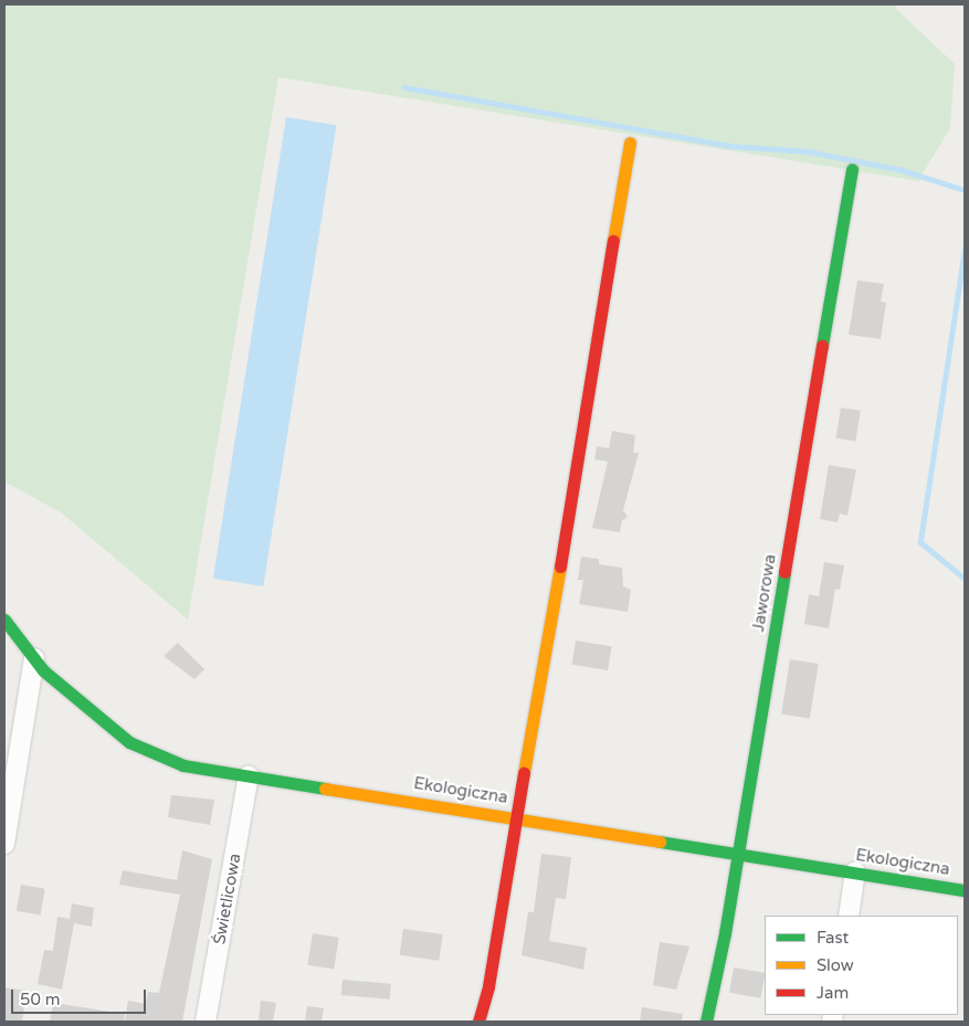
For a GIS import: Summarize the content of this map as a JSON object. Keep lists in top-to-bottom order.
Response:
{
  "streets": {
    "street": ["Jaworowa", "Ekologiczna", "Świetlicowa"]
  },
  "crossings": [
    ["Jaworowa", "Ekologiczna"],
    ["Ekologiczna", "Świetlicowa"]
  ],
  "legend": ["Fast", "Slow", "Jam"],
  "scale_bar": "50 m"
}
